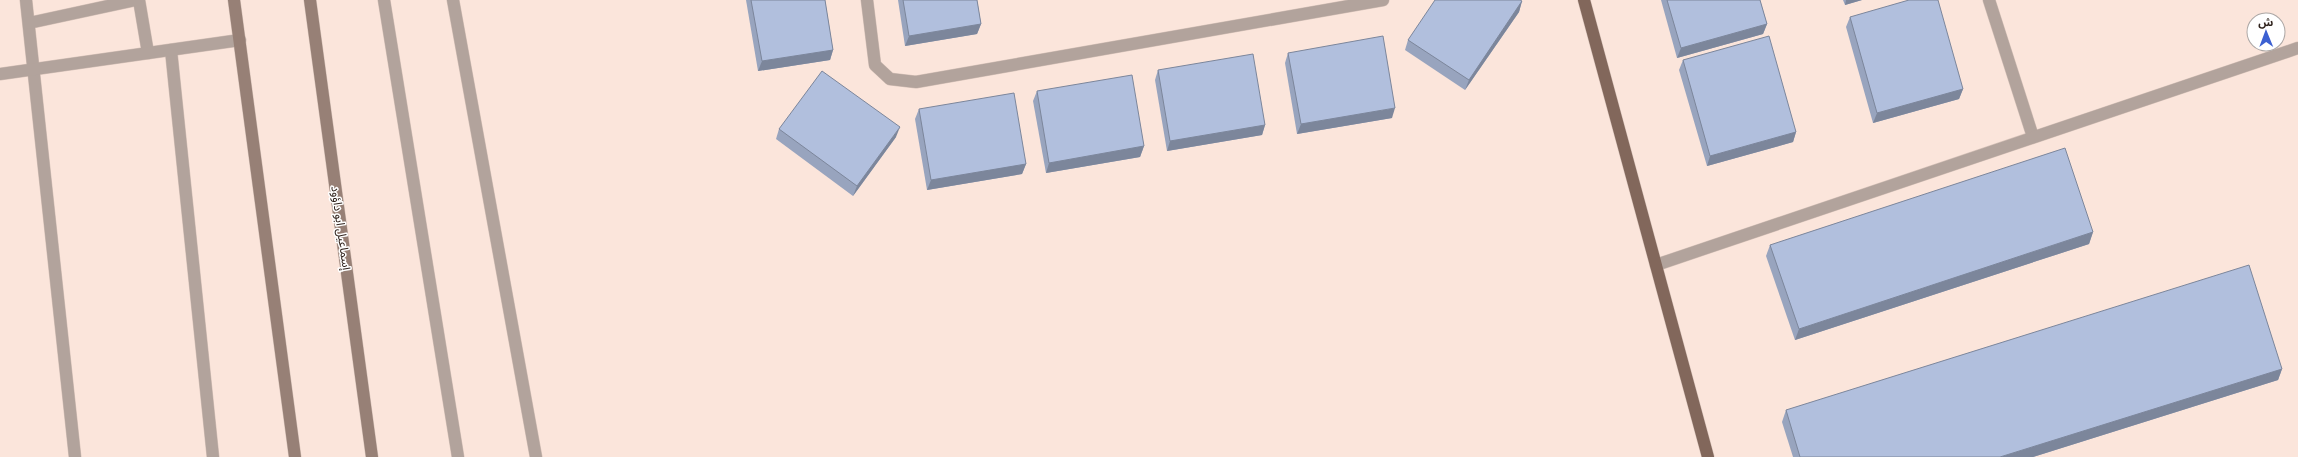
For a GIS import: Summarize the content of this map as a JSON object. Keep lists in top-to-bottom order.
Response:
{
  "streets": {
    "main road": ["إسماعيل ابو داؤود"]
  },
  "north": "top"
}
